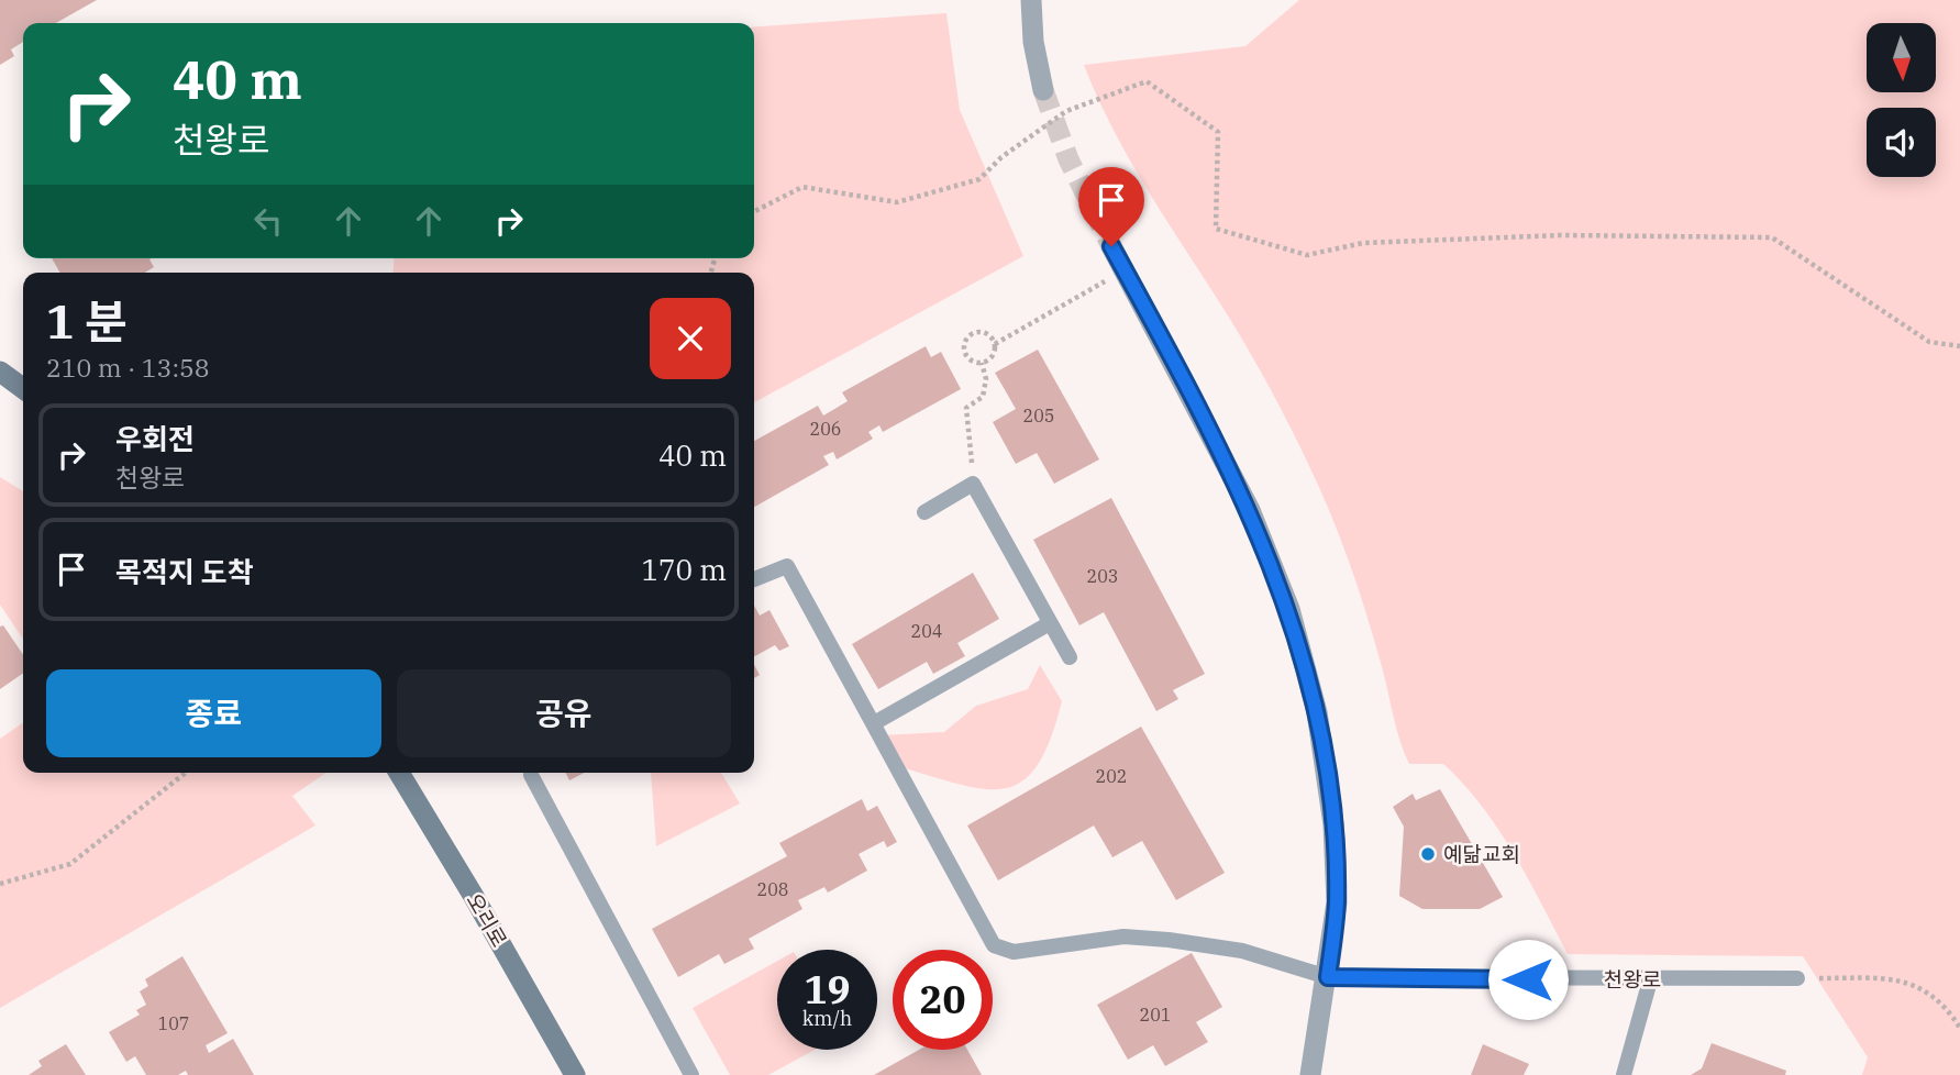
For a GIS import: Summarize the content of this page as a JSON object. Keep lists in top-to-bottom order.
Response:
{
  "streets": {
    "main road": ["오리로"],
    "lane": ["천왕로"]
  },
  "places": ["예닮교회"],
  "house_numbers": [
    "205",
    "206",
    "203",
    "204",
    "202",
    "208",
    "201",
    "107"
  ],
  "north": "bottom",
  "page": {
    "turn": ["40 m", "천왕로"],
    "heading": ["1 분", "210 m · 13:58"],
    "list": [
      {
        "name": "우회전",
        "note": "천왕로",
        "value": "40 m"
      },
      {
        "name": "목적지 도착",
        "value": "170 m"
      }
    ],
    "buttons": ["종료", "공유"],
    "speed": "19 km/h",
    "limit": "20"
  }
}
